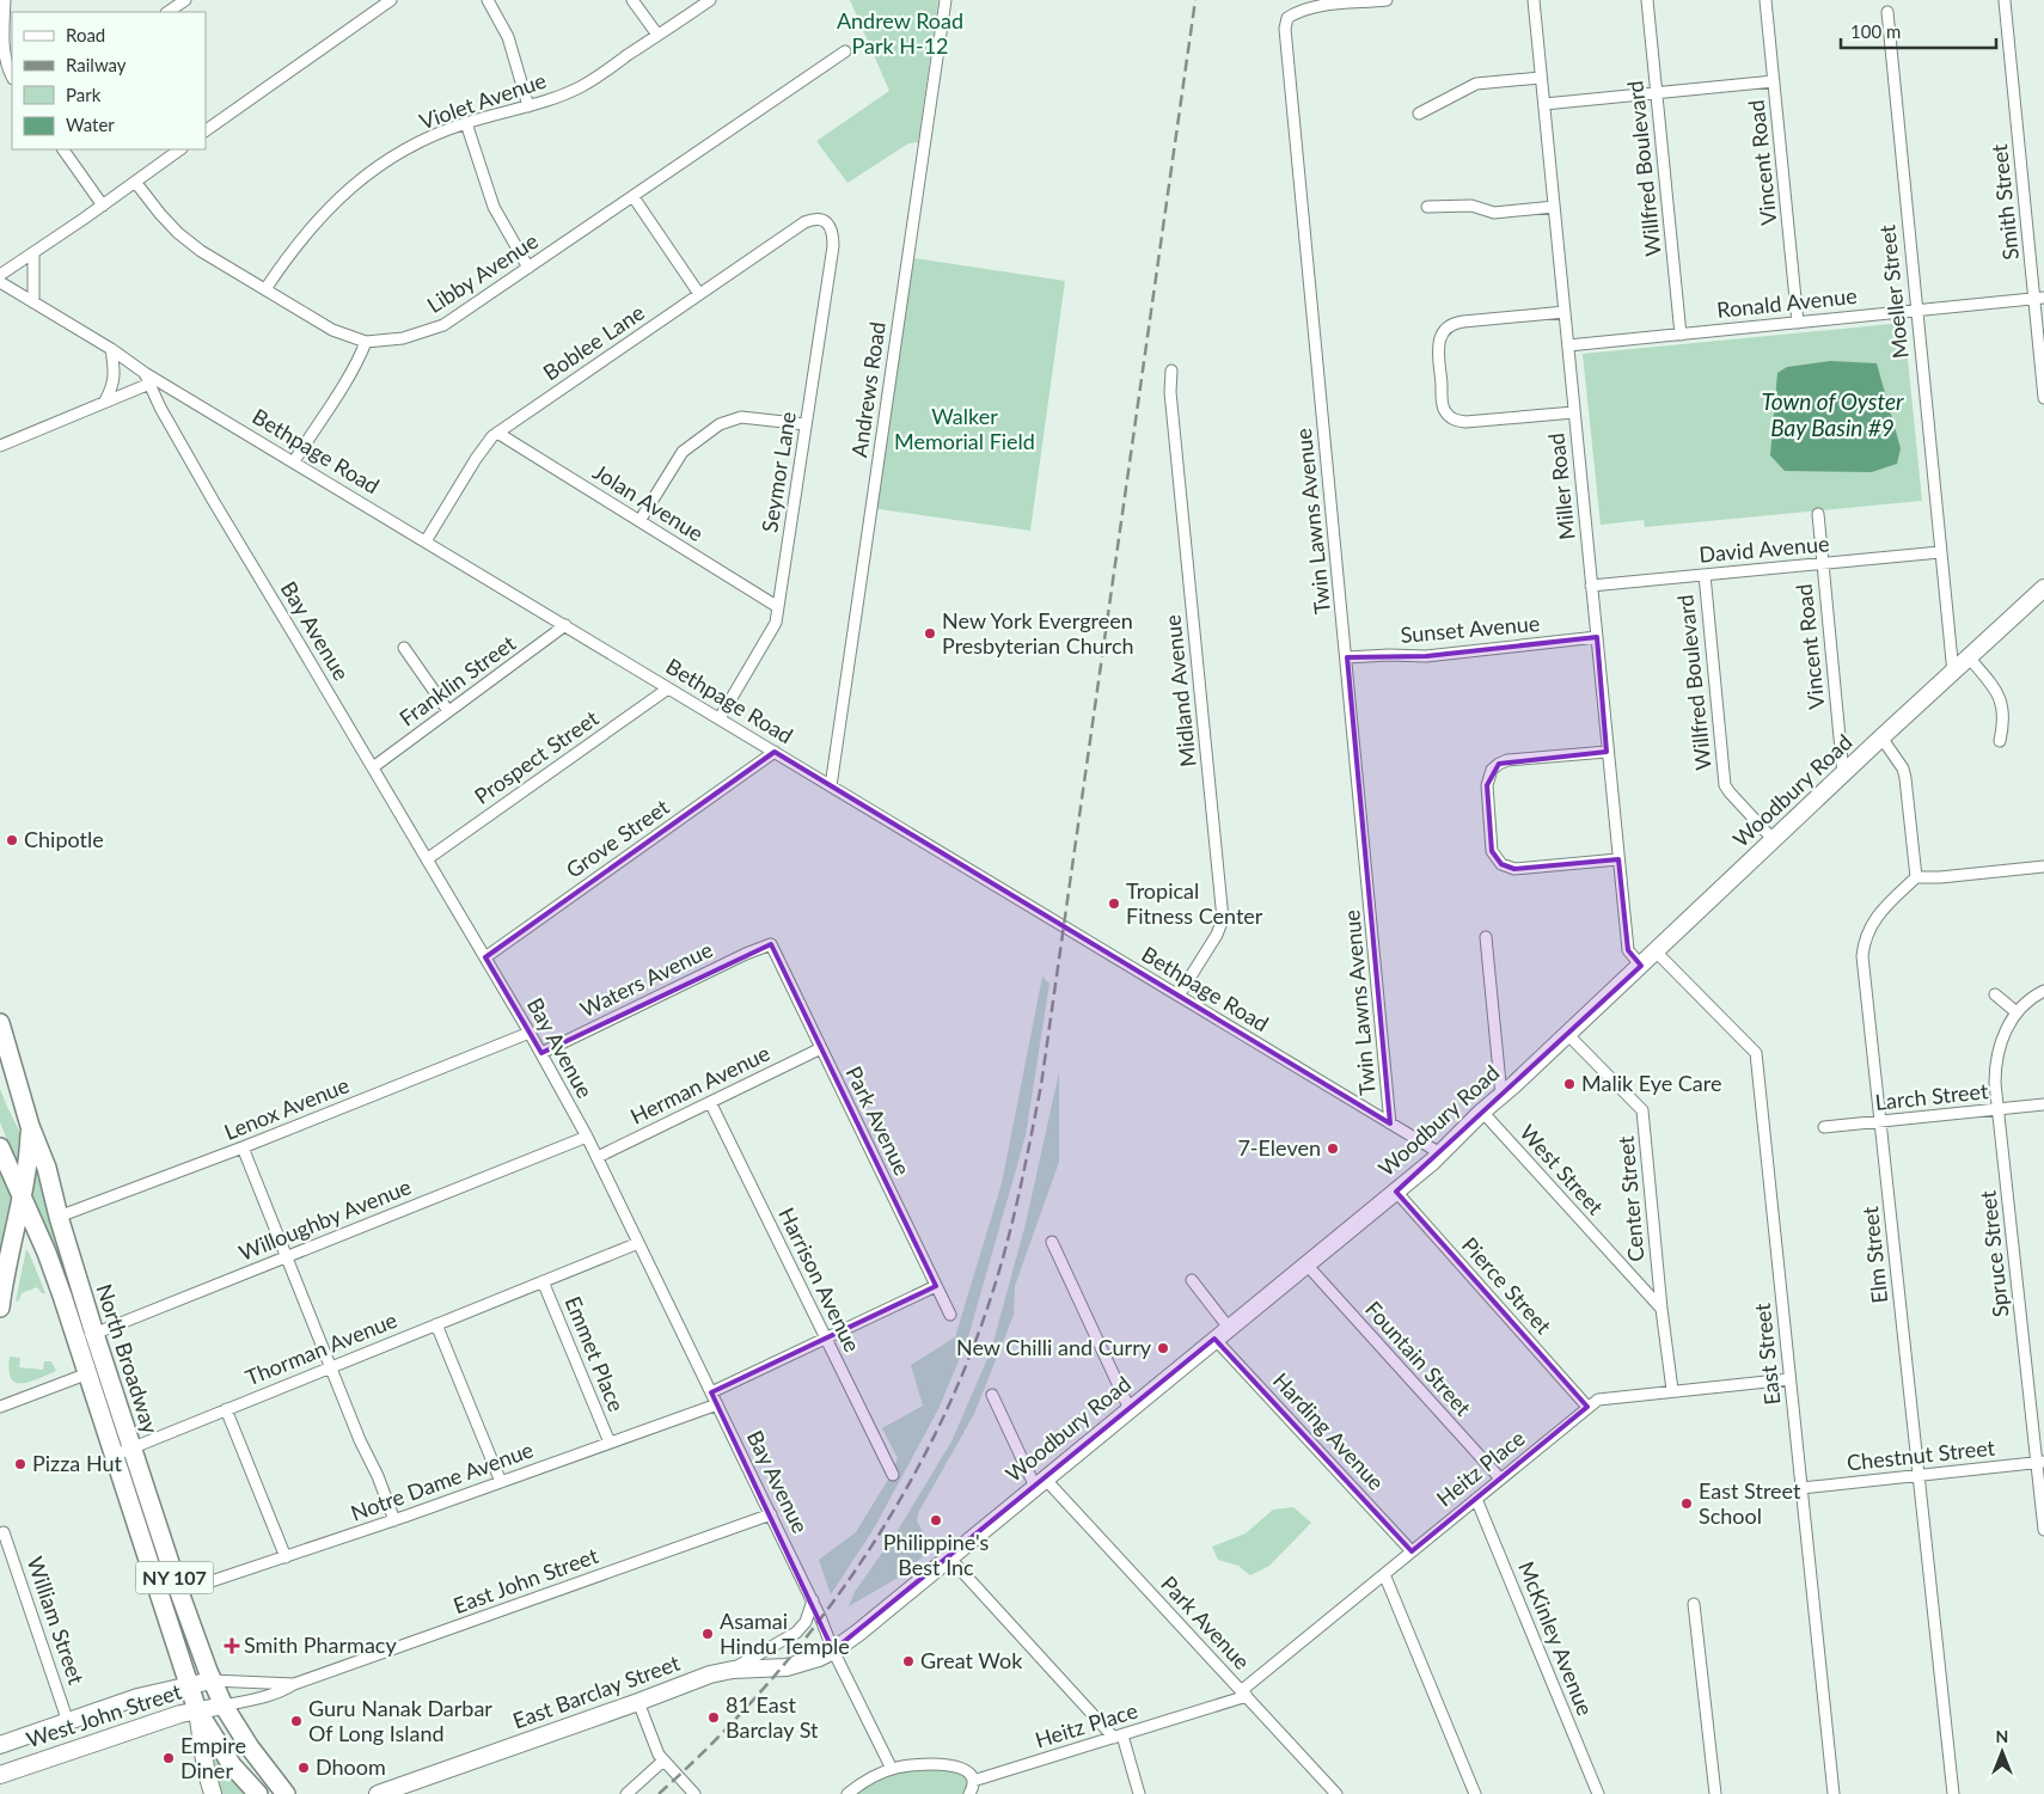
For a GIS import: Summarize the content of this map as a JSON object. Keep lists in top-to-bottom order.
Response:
{
  "streets": {
    "main road": [
      "Woodbury Road",
      "North Broadway",
      "NY 107",
      "East Barclay Street",
      "West John Street"
    ],
    "street": [
      "Violet Avenue",
      "Vincent Road",
      "Willfred Boulevard",
      "Smith Street",
      "Libby Avenue",
      "Moeller Street",
      "Ronald Avenue",
      "Boblee Lane",
      "Andrews Road",
      "Bethpage Road",
      "Seymor Lane",
      "Miller Road",
      "Jolan Avenue",
      "Twin Lawns Avenue",
      "David Avenue",
      "Sunset Avenue",
      "Bay Avenue",
      "Franklin Street",
      "Midland Avenue",
      "Prospect Street",
      "Grove Street",
      "Waters Avenue",
      "Herman Avenue",
      "Larch Street",
      "Lenox Avenue",
      "Park Avenue",
      "West Street",
      "Center Street",
      "Willoughby Avenue",
      "Spruce Street",
      "Elm Street",
      "Harrison Avenue",
      "Pierce Street",
      "Thorman Avenue",
      "Emmet Place",
      "East Street",
      "Fountain Street",
      "Harding Avenue",
      "Chestnut Street",
      "Heitz Place",
      "Notre Dame Avenue",
      "East John Street",
      "William Street",
      "McKinley Avenue"
    ]
  },
  "crossings": [
    ["Violet Avenue", "Libby Avenue"],
    ["Vincent Road", "Ronald Avenue"],
    ["Vincent Road", "David Avenue"],
    ["Vincent Road", "Woodbury Road"],
    ["Willfred Boulevard", "Ronald Avenue"],
    ["Willfred Boulevard", "David Avenue"],
    ["Willfred Boulevard", "Woodbury Road"],
    ["Smith Street", "Ronald Avenue"],
    ["Moeller Street", "Ronald Avenue"],
    ["Moeller Street", "David Avenue"],
    ["Moeller Street", "Woodbury Road"],
    ["Ronald Avenue", "Miller Road"],
    ["Boblee Lane", "Bethpage Road"],
    ["Boblee Lane", "Seymor Lane"],
    ["Boblee Lane", "Jolan Avenue"],
    ["Andrews Road", "Bethpage Road"],
    ["Bethpage Road", "Seymor Lane"],
    ["Bethpage Road", "Twin Lawns Avenue"],
    ["Bethpage Road", "Bay Avenue"],
    ["Bethpage Road", "Franklin Street"],
    ["Bethpage Road", "Midland Avenue"],
    ["Bethpage Road", "Prospect Street"],
    ["Bethpage Road", "Woodbury Road"],
    ["Bethpage Road", "Grove Street"],
    ["Seymor Lane", "Jolan Avenue"],
    ["Miller Road", "David Avenue"],
    ["Miller Road", "Sunset Avenue"],
    ["Miller Road", "Woodbury Road"],
    ["Twin Lawns Avenue", "Sunset Avenue"],
    ["Bay Avenue", "Franklin Street"],
    ["Bay Avenue", "Prospect Street"],
    ["Bay Avenue", "Woodbury Road"],
    ["Bay Avenue", "Grove Street"],
    ["Bay Avenue", "Waters Avenue"],
    ["Bay Avenue", "Herman Avenue"],
    ["Bay Avenue", "Lenox Avenue"],
    ["Bay Avenue", "Willoughby Avenue"],
    ["Bay Avenue", "Thorman Avenue"],
    ["Bay Avenue", "Notre Dame Avenue"],
    ["Bay Avenue", "East John Street"],
    ["Bay Avenue", "East Barclay Street"],
    ["Woodbury Road", "Park Avenue"],
    ["Woodbury Road", "West Street"],
    ["Woodbury Road", "Center Street"],
    ["Woodbury Road", "Pierce Street"],
    ["Woodbury Road", "East Street"],
    ["Woodbury Road", "Fountain Street"],
    ["Woodbury Road", "Harding Avenue"],
    ["Woodbury Road", "East Barclay Street"],
    ["Waters Avenue", "Park Avenue"],
    ["Herman Avenue", "Park Avenue"],
    ["Herman Avenue", "Harrison Avenue"],
    ["Larch Street", "Spruce Street"],
    ["Larch Street", "Elm Street"],
    ["Lenox Avenue", "North Broadway"],
    ["Park Avenue", "Heitz Place"],
    ["West Street", "Center Street"],
    ["Center Street", "Heitz Place"],
    ["Willoughby Avenue", "North Broadway"],
    ["Spruce Street", "Chestnut Street"],
    ["Elm Street", "Chestnut Street"],
    ["Pierce Street", "Heitz Place"],
    ["Thorman Avenue", "Emmet Place"],
    ["Thorman Avenue", "North Broadway"],
    ["Emmet Place", "Notre Dame Avenue"],
    ["East Street", "Chestnut Street"],
    ["East Street", "Heitz Place"],
    ["North Broadway", "Notre Dame Avenue"],
    ["North Broadway", "NY 107"],
    ["North Broadway", "East John Street"],
    ["North Broadway", "West John Street"],
    ["Fountain Street", "Heitz Place"],
    ["Harding Avenue", "Heitz Place"],
    ["Heitz Place", "McKinley Avenue"],
    ["NY 107", "East John Street"],
    ["NY 107", "West John Street"],
    ["East John Street", "West John Street"],
    ["William Street", "West John Street"]
  ],
  "water": ["Town of Oyster Bay Basin #9"],
  "parks": ["Andrew Road Park H-12", "Walker Memorial Field"],
  "places": {
    "other": [
      "New York Evergreen Presbyterian Church",
      "Chipotle",
      "Tropical Fitness Center",
      "Malik Eye Care",
      "7-Eleven",
      "New Chilli and Curry",
      "Pizza Hut",
      "East Street School",
      "Philippine's Best Inc",
      "Asamai Hindu Temple",
      "Great Wok",
      "81 East Barclay St",
      "Guru Nanak Darbar Of Long Island",
      "Empire Diner",
      "Dhoom"
    ],
    "health": ["Smith Pharmacy"]
  },
  "legend": [
    "Road",
    "Railway",
    "Park",
    "Water"
  ],
  "scale_bar": "100 m",
  "north": "top"
}
